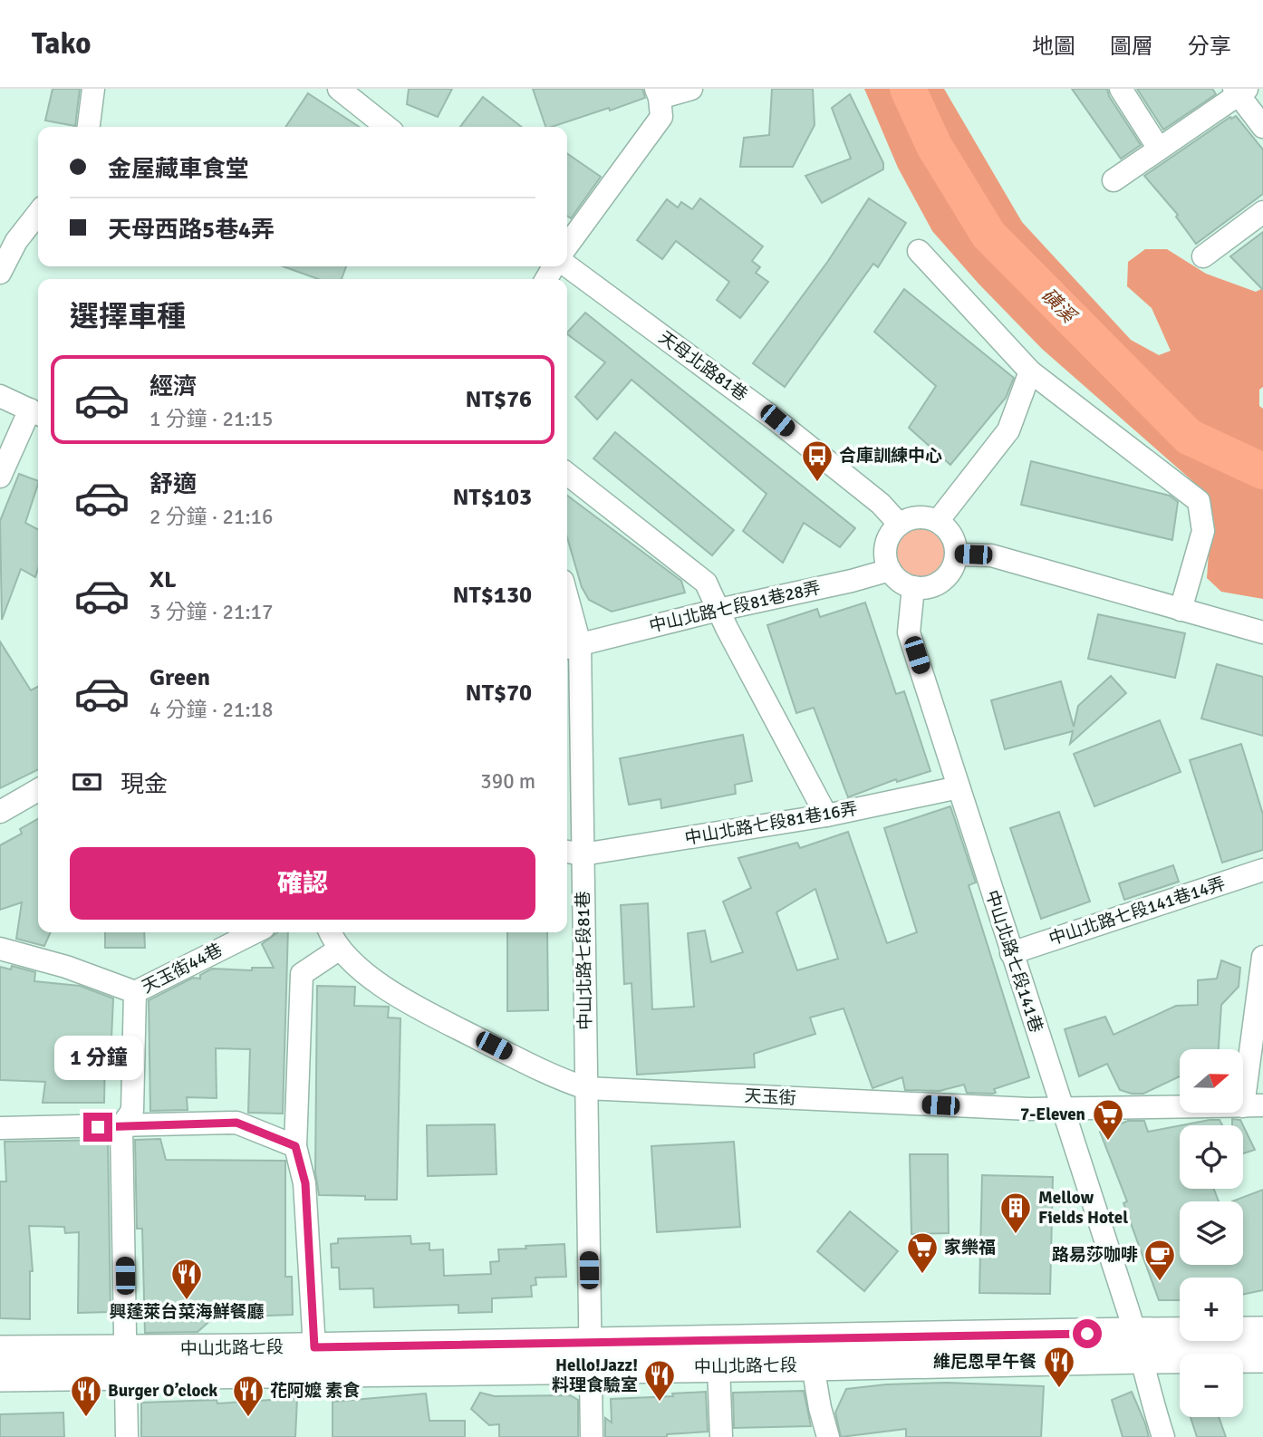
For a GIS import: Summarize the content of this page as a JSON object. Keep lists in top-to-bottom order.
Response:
{
  "streets": {
    "main road": ["中山北路七段"],
    "street": [
      "天母北路81巷",
      "中山北路七段81巷28弄",
      "中山北路七段81巷16弄",
      "中山北路七段141巷14弄",
      "中山北路七段81巷",
      "中山北路七段141巷",
      "天玉街44巷",
      "天玉街"
    ]
  },
  "crossings": [
    ["天母北路81巷", "中山北路七段81巷28弄"],
    ["天母北路81巷", "中山北路七段141巷"],
    ["中山北路七段81巷28弄", "中山北路七段81巷"],
    ["中山北路七段81巷28弄", "中山北路七段141巷"],
    ["中山北路七段81巷16弄", "中山北路七段81巷"],
    ["中山北路七段81巷16弄", "中山北路七段141巷"],
    ["中山北路七段141巷14弄", "中山北路七段141巷"],
    ["中山北路七段81巷", "天玉街"],
    ["中山北路七段81巷", "中山北路七段"],
    ["中山北路七段141巷", "天玉街"],
    ["中山北路七段141巷", "中山北路七段"]
  ],
  "water": ["磺溪"],
  "places": {
    "bus stop": ["合庫訓練中心"],
    "supermarket": ["7-Eleven", "家樂福"],
    "building": ["Mellow Fields Hotel"],
    "cafe": ["路易莎咖啡"],
    "restaurant": [
      "興蓬萊台菜海鮮餐廳",
      "維尼恩早午餐",
      "Hello!Jazz! 料理食驗室",
      "Burger O’clock",
      "花阿嬤 素食"
    ]
  },
  "north": "right",
  "page": {
    "header": "Tako",
    "nav": ["地圖", "圖層", "分享"],
    "banner": ["金屋藏車食堂", "天母西路5巷4弄"],
    "heading": "選擇車種",
    "list": [
      {
        "name": "經濟",
        "note": "1 分鐘 · 21:15",
        "value": "NT$76"
      },
      {
        "name": "舒適",
        "note": "2 分鐘 · 21:16",
        "value": "NT$103"
      },
      {
        "name": "XL",
        "note": "3 分鐘 · 21:17",
        "value": "NT$130"
      },
      {
        "name": "Green",
        "note": "4 分鐘 · 21:18",
        "value": "NT$70"
      }
    ],
    "pay": ["現金", "390 m"],
    "buttons": "確認",
    "bubble": "1 分鐘",
    "map_buttons": ["+", "−"]
  }
}
